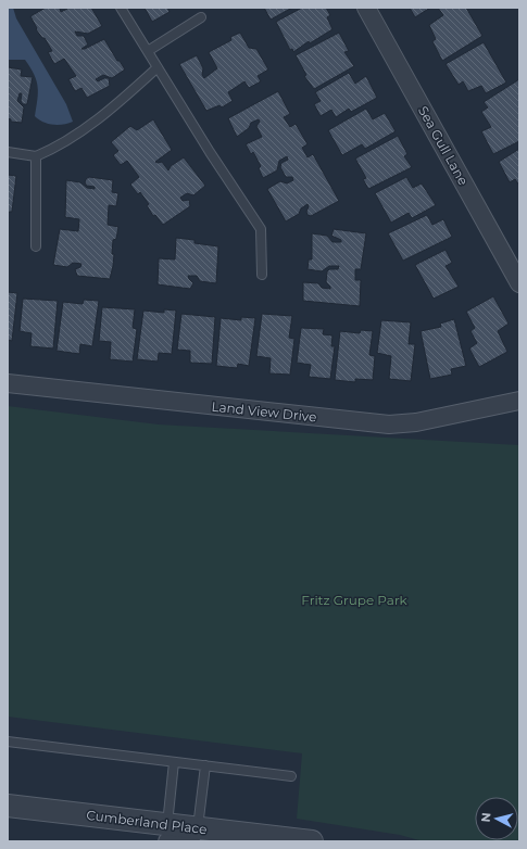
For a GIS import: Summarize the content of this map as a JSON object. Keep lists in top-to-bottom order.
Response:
{
  "streets": {
    "street": ["Sea Gull Lane", "Land View Drive", "Cumberland Place"]
  },
  "parks": ["Fritz Grupe Park"],
  "north": "left"
}
